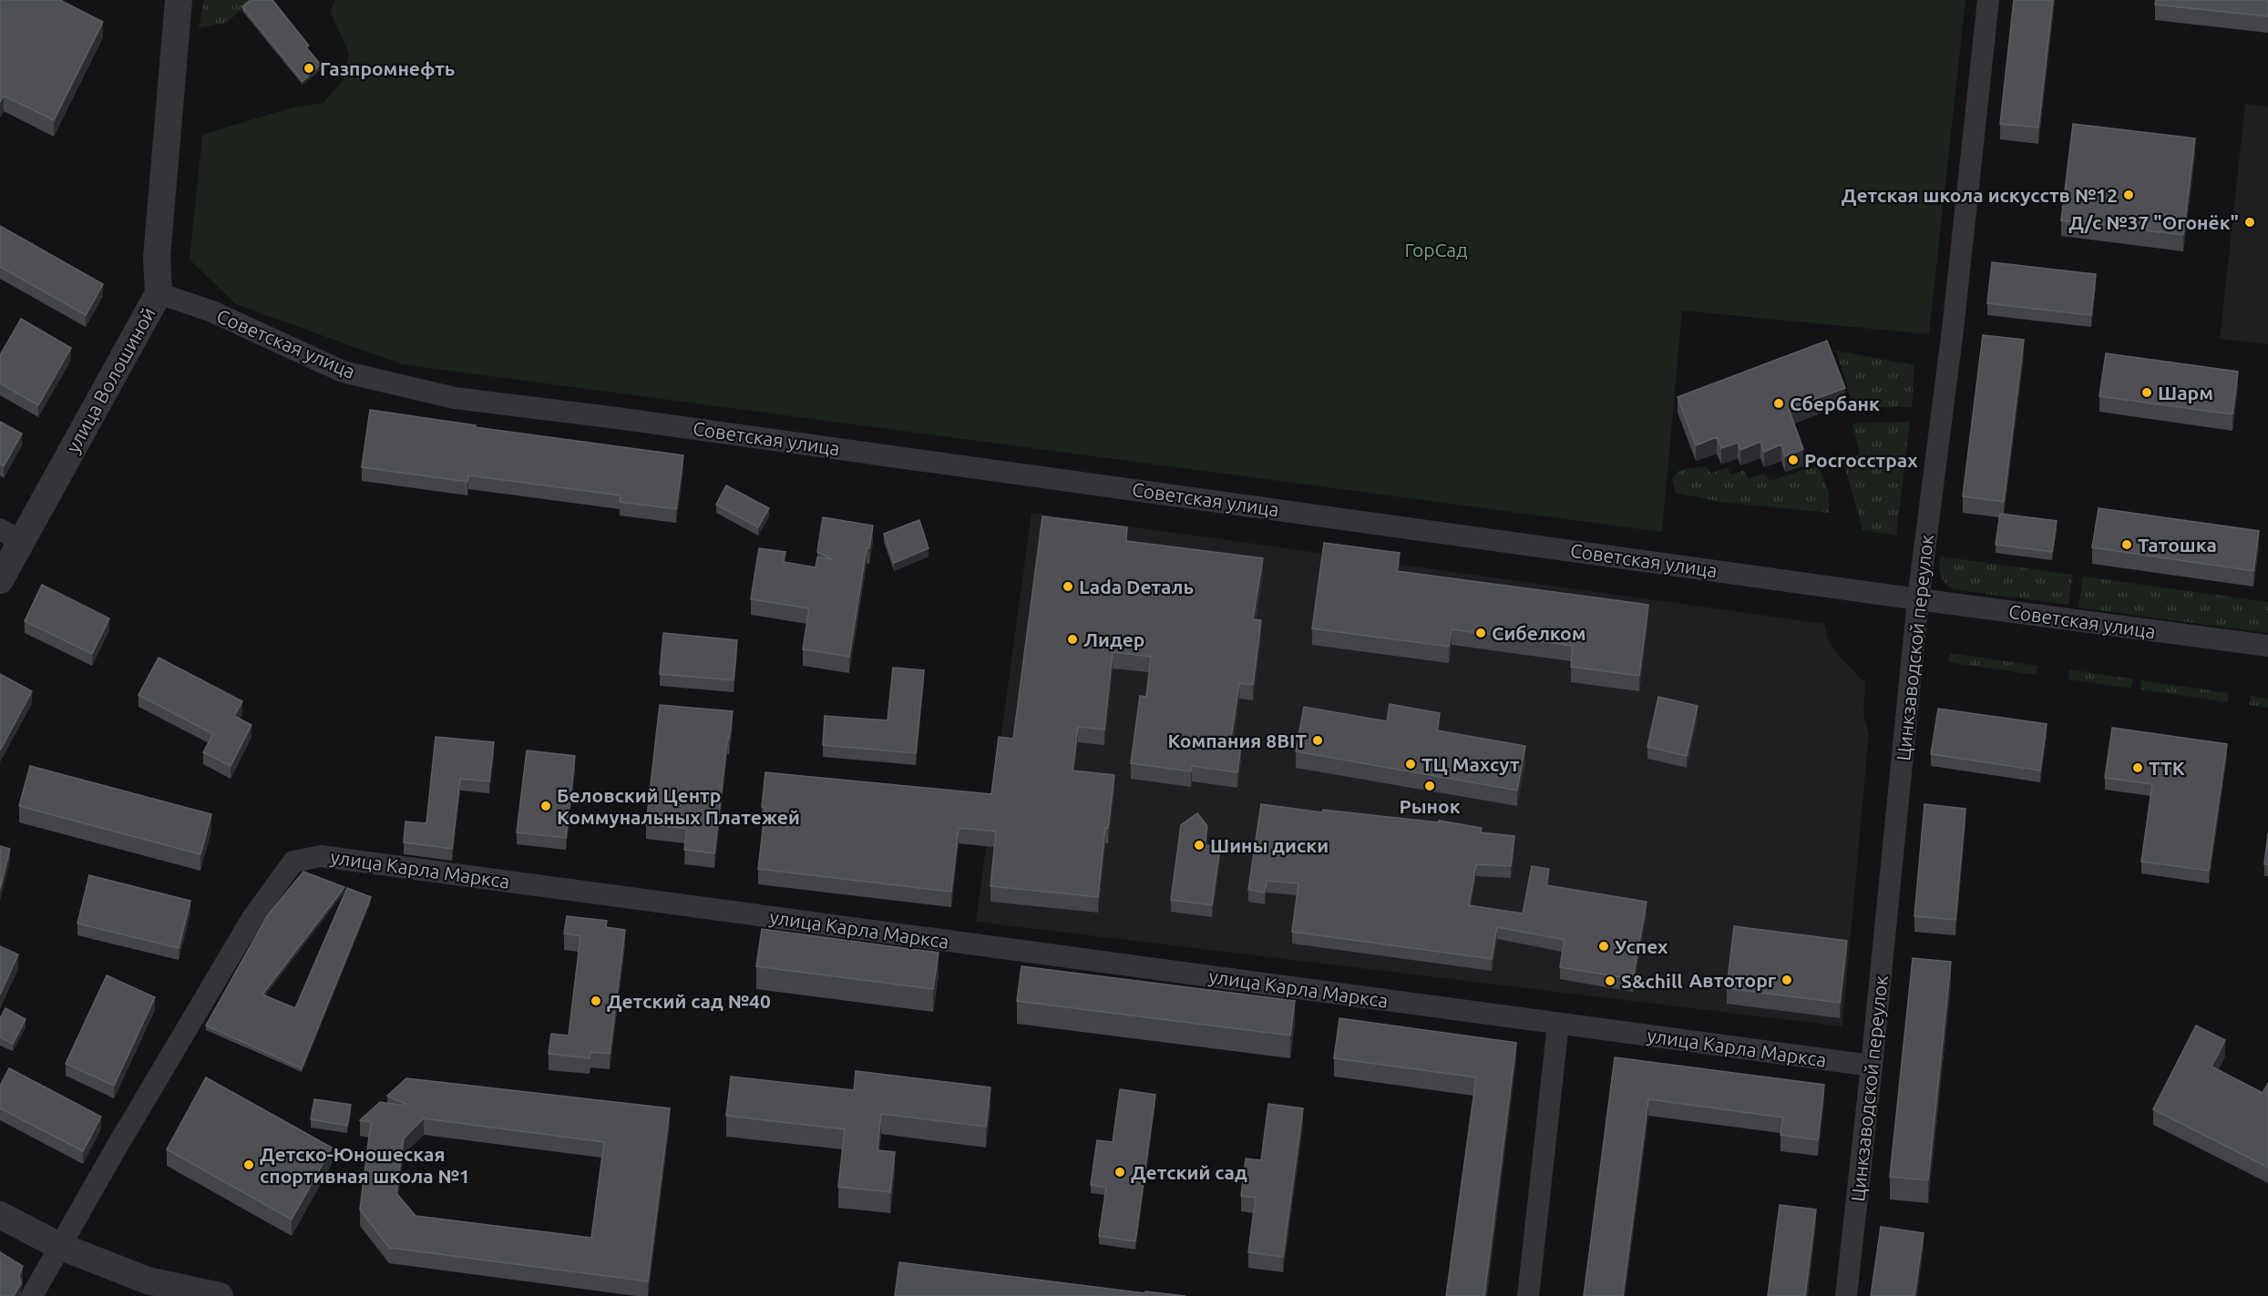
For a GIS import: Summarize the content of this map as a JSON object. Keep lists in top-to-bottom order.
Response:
{
  "streets": {
    "street": [
      "Советская улица",
      "улица Волошиной",
      "Цинкзаводской переулок",
      "улица Карла Маркса"
    ]
  },
  "crossings": [
    ["Советская улица", "улица Волошиной"],
    ["Советская улица", "Цинкзаводской переулок"],
    ["Цинкзаводской переулок", "улица Карла Маркса"]
  ],
  "parks": ["ГорСад"],
  "places": [
    "Газпромнефть",
    "Детская школа искусств №12",
    "Д/с №37 \"Огонёк\"",
    "Шарм",
    "Сбербанк",
    "Росгосстрах",
    "Татошка",
    "Lada Dеталь",
    "Сибелком",
    "Лидер",
    "Компания 8BIT",
    "ТЦ Махсут",
    "ТТК",
    "Рынок",
    "Беловский Центр Коммунальных Платежей",
    "Шины диски",
    "Успех",
    "Автоторг",
    "S&chill",
    "Детский сад №40",
    "Детско-Юношеская спортивная школа №1",
    "Детский сад"
  ]
}
